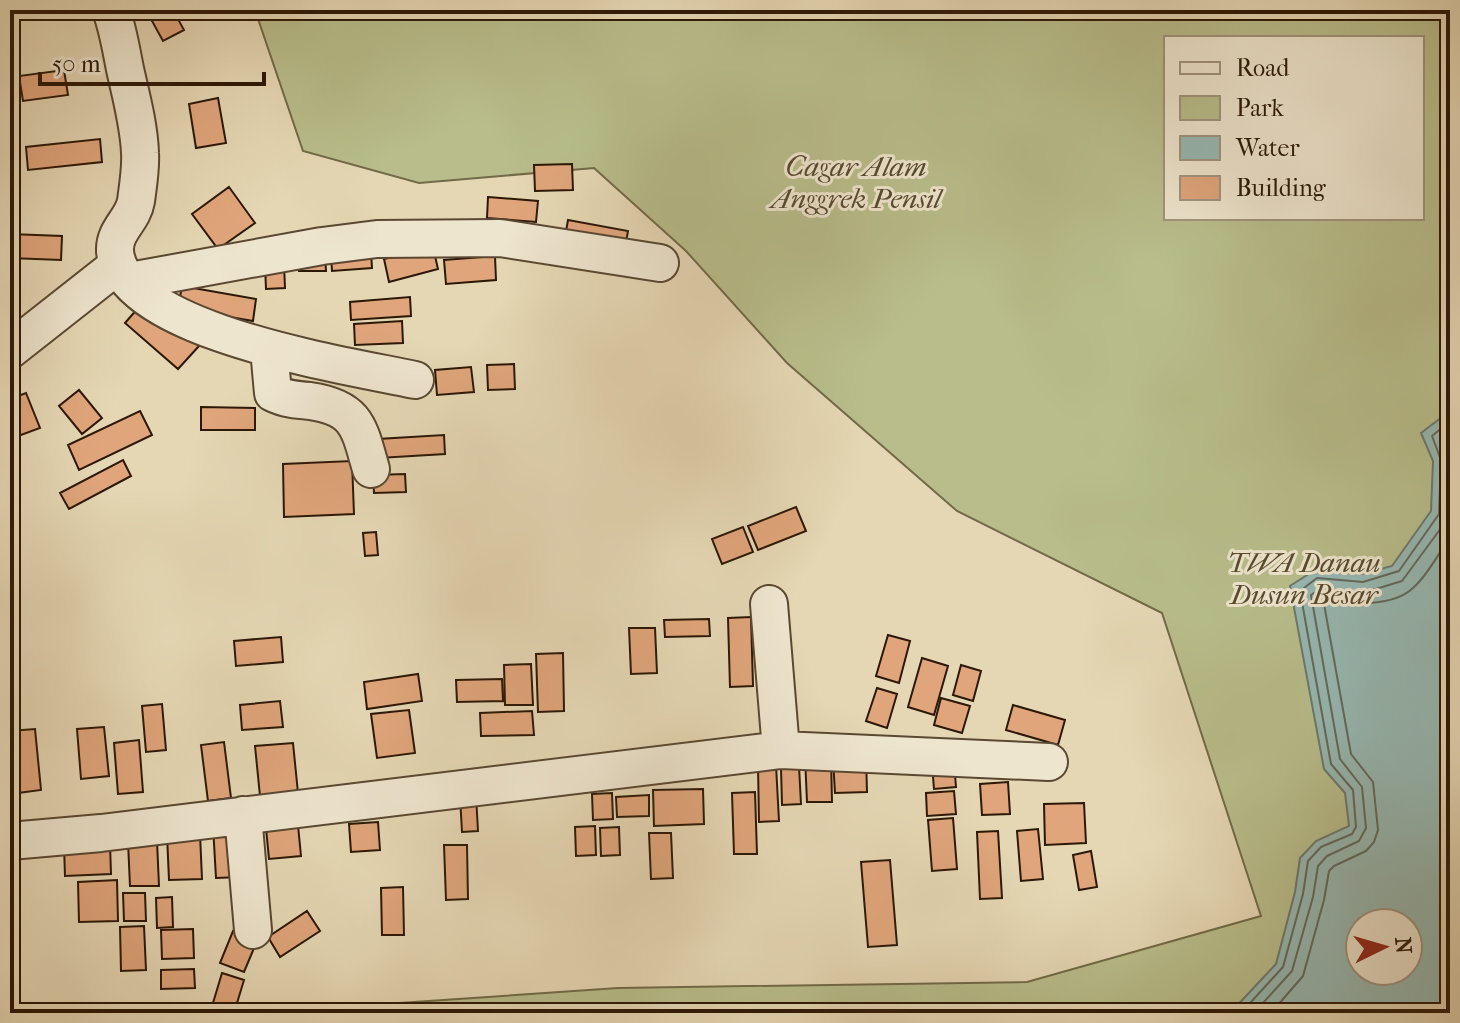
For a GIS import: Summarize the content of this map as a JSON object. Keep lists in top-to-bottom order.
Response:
{
  "parks": ["Cagar Alam Anggrek Pensil", "TWA Danau Dusun Besar"],
  "legend": [
    "Road",
    "Park",
    "Water",
    "Building"
  ],
  "scale_bar": "50 m",
  "north": "right"
}
